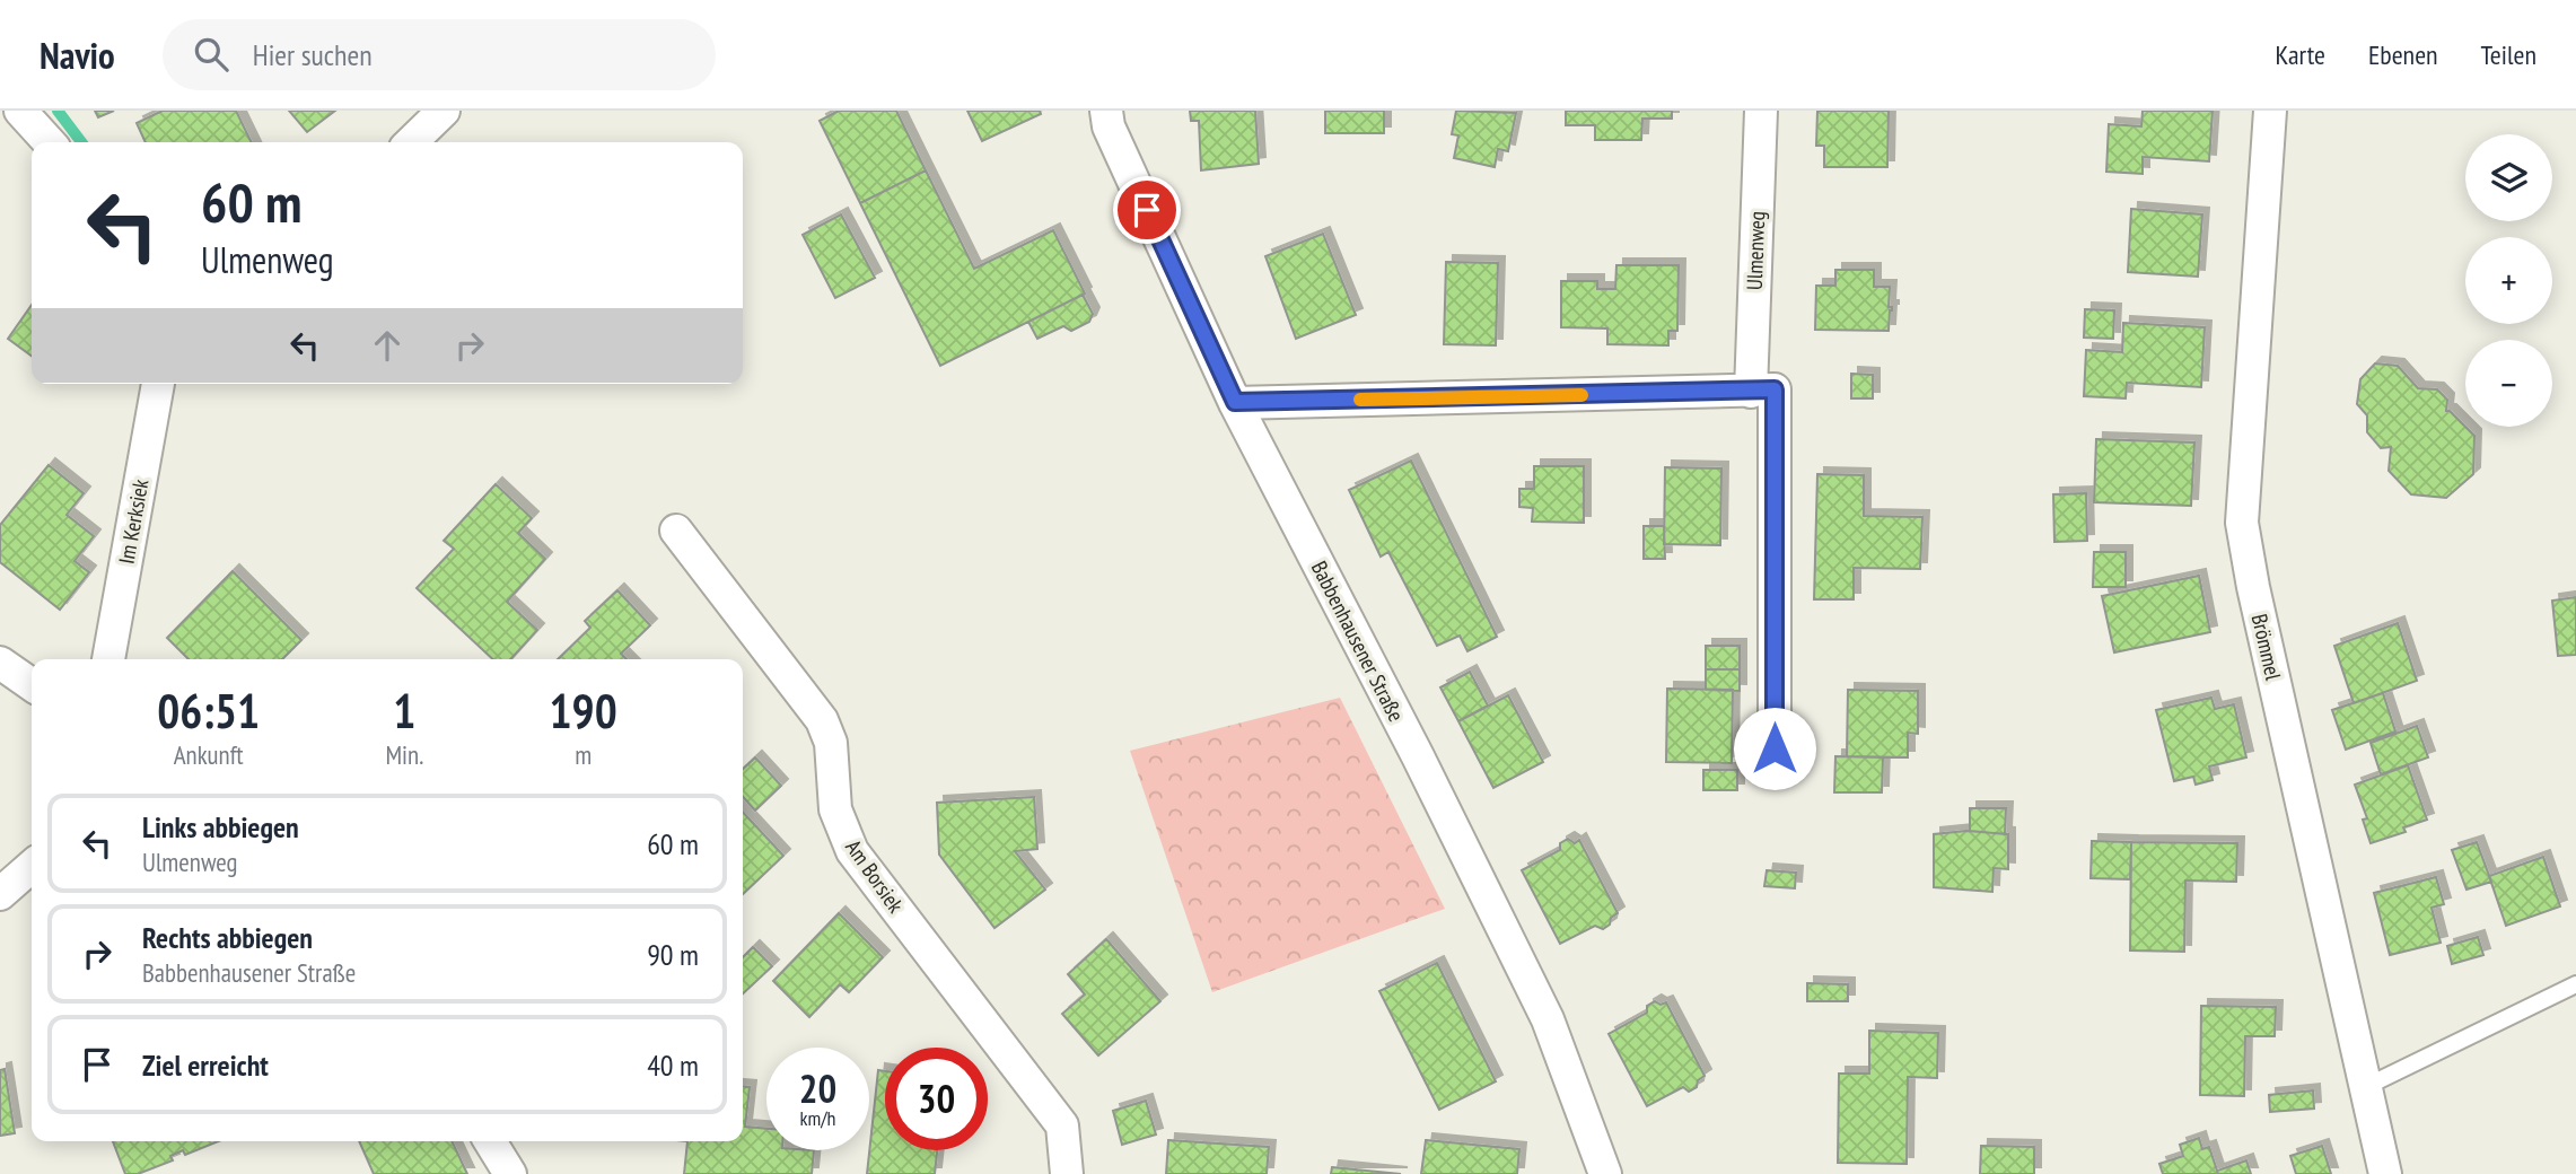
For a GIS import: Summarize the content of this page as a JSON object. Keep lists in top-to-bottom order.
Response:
{
  "streets": {
    "street": [
      "Ulmenweg",
      "Im Kerksiek",
      "Babbenhausener Straße",
      "Brömmel",
      "Am Borsiek"
    ]
  },
  "page": {
    "header": "Navio",
    "search": "Hier suchen",
    "nav": ["Karte", "Ebenen", "Teilen"],
    "map_buttons": ["+", "−"],
    "turn": ["60 m", "Ulmenweg"],
    "eta": [
      "06:51",
      "Ankunft",
      "1",
      "Min.",
      "190",
      "m"
    ],
    "list": [
      {
        "name": "Links abbiegen",
        "note": "Ulmenweg",
        "value": "60 m"
      },
      {
        "name": "Rechts abbiegen",
        "note": "Babbenhausener Straße",
        "value": "90 m"
      },
      {
        "name": "Ziel erreicht",
        "value": "40 m"
      }
    ],
    "speed": "20 km/h",
    "limit": "30"
  }
}
